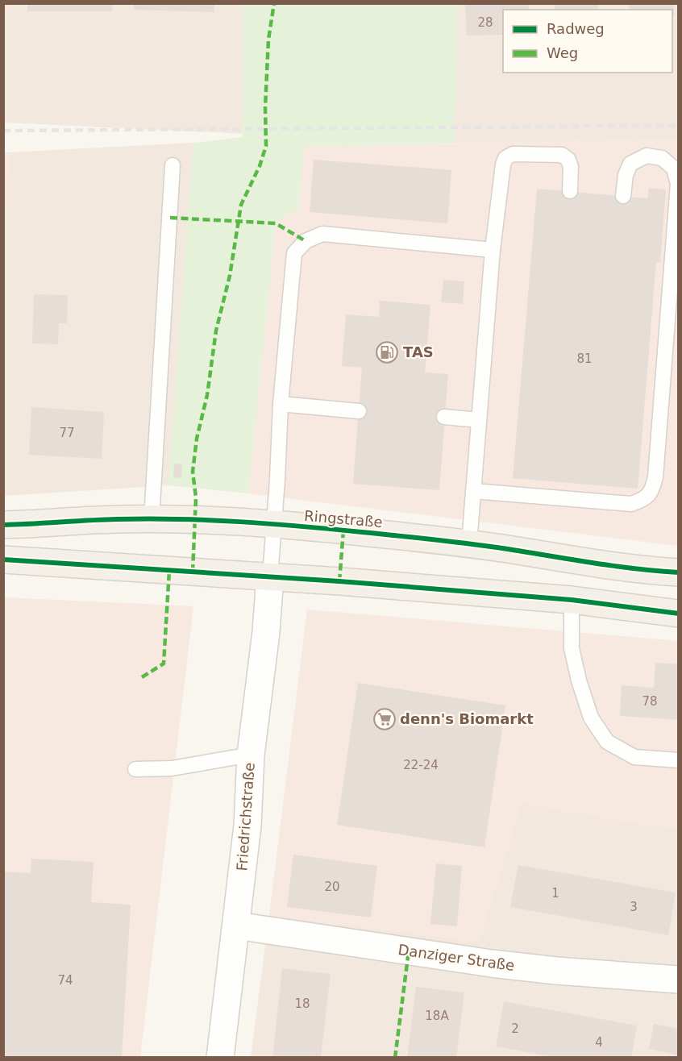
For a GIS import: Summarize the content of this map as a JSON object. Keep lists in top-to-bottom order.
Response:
{
  "streets": {
    "main road": ["Ringstraße"],
    "street": ["Friedrichstraße", "Danziger Straße"]
  },
  "crossings": [
    ["Friedrichstraße", "Danziger Straße"]
  ],
  "places": {
    "fuel station": ["TAS"],
    "supermarket": ["denn's Biomarkt"]
  },
  "house_numbers": [
    "28",
    "81",
    "77",
    "78",
    "22-24",
    "20",
    "1",
    "3",
    "74",
    "18",
    "18A",
    "2",
    "4"
  ],
  "legend": ["Radweg", "Weg"]
}
